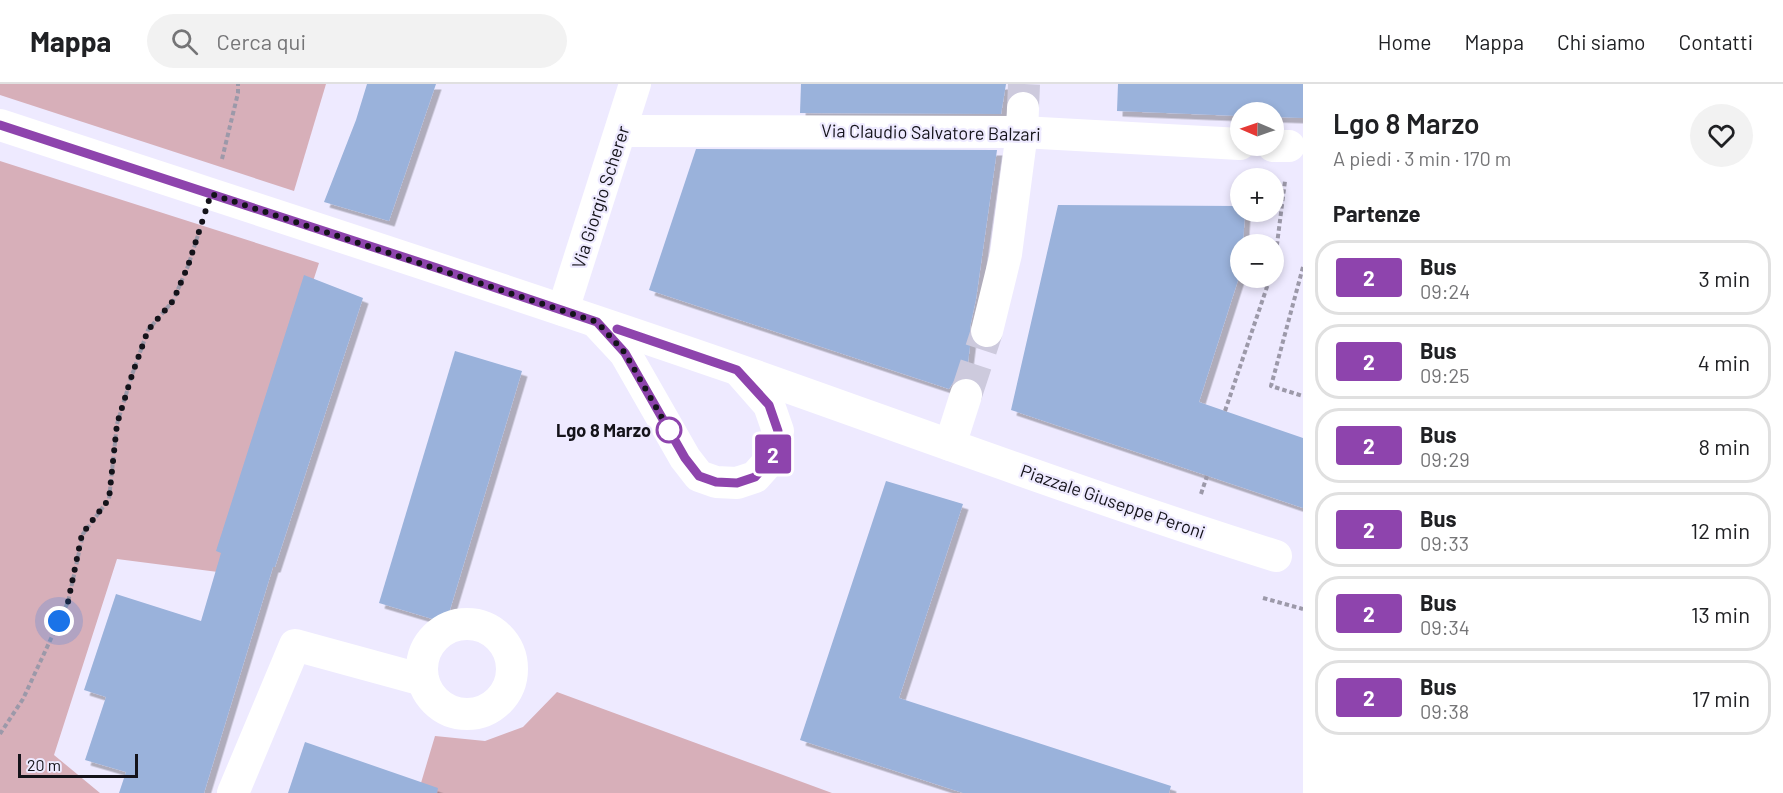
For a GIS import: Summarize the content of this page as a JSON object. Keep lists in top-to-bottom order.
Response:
{
  "streets": {
    "street": ["Via Claudio Salvatore Balzari", "Via Giorgio Scherer", "Piazzale Giuseppe Peroni"]
  },
  "crossings": [
    ["Via Claudio Salvatore Balzari", "Via Giorgio Scherer"],
    ["Via Giorgio Scherer", "Piazzale Giuseppe Peroni"]
  ],
  "places": ["Lgo 8 Marzo"],
  "lines": ["bus line 2"],
  "scale_bar": "20 m",
  "north": "left",
  "page": {
    "header": "Mappa",
    "search": "Cerca qui",
    "nav": [
      "Home",
      "Mappa",
      "Chi siamo",
      "Contatti"
    ],
    "on_map": "2",
    "heading": [
      ["Lgo 8 Marzo", "A piedi · 3 min · 170 m"],
      "Partenze"
    ],
    "map_buttons": ["+", "−"],
    "list": [
      {
        "mark": "2",
        "name": "Bus",
        "note": "09:24",
        "value": "3 min"
      },
      {
        "mark": "2",
        "name": "Bus",
        "note": "09:25",
        "value": "4 min"
      },
      {
        "mark": "2",
        "name": "Bus",
        "note": "09:29",
        "value": "8 min"
      },
      {
        "mark": "2",
        "name": "Bus",
        "note": "09:33",
        "value": "12 min"
      },
      {
        "mark": "2",
        "name": "Bus",
        "note": "09:34",
        "value": "13 min"
      },
      {
        "mark": "2",
        "name": "Bus",
        "note": "09:38",
        "value": "17 min"
      }
    ],
    "scale": "20 m"
  }
}
